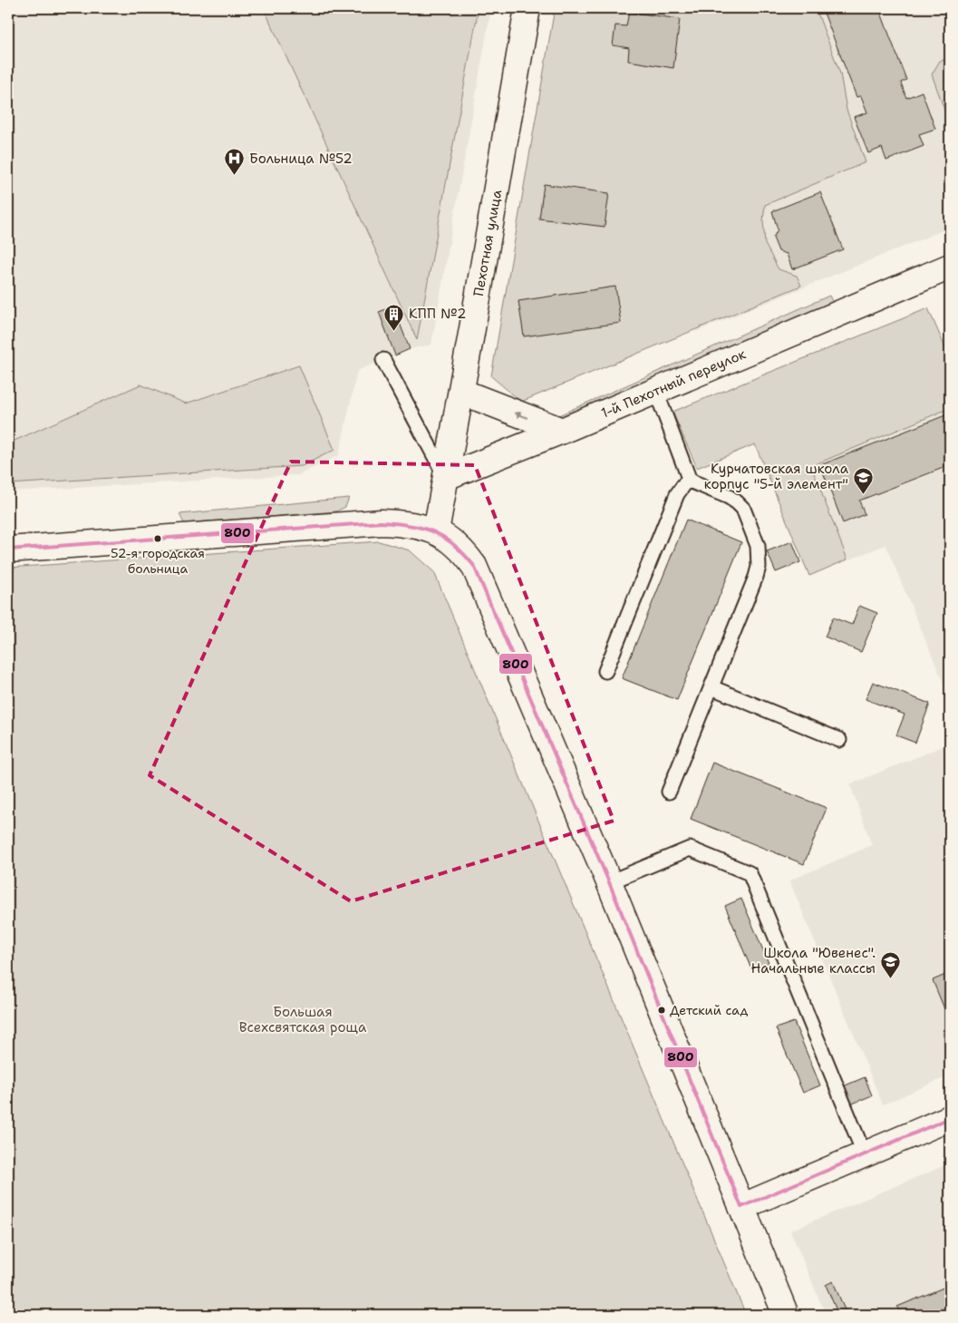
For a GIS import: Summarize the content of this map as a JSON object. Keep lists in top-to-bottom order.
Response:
{
  "streets": {
    "street": ["Пехотная улица", "1-й Пехотный переулок"]
  },
  "crossings": [
    ["Пехотная улица", "1-й Пехотный переулок"]
  ],
  "parks": ["Большая Всехсвятская роща"],
  "places": {
    "hospital": ["Больница №52"],
    "building": ["КПП №2"],
    "school or university": ["Курчатовская школа корпус \"5-й элемент\"", "Школа \"Ювенес\". Начальные классы"],
    "other": ["52-я городская больница", "Детский сад"]
  },
  "lines": ["transit line 800"]
}
